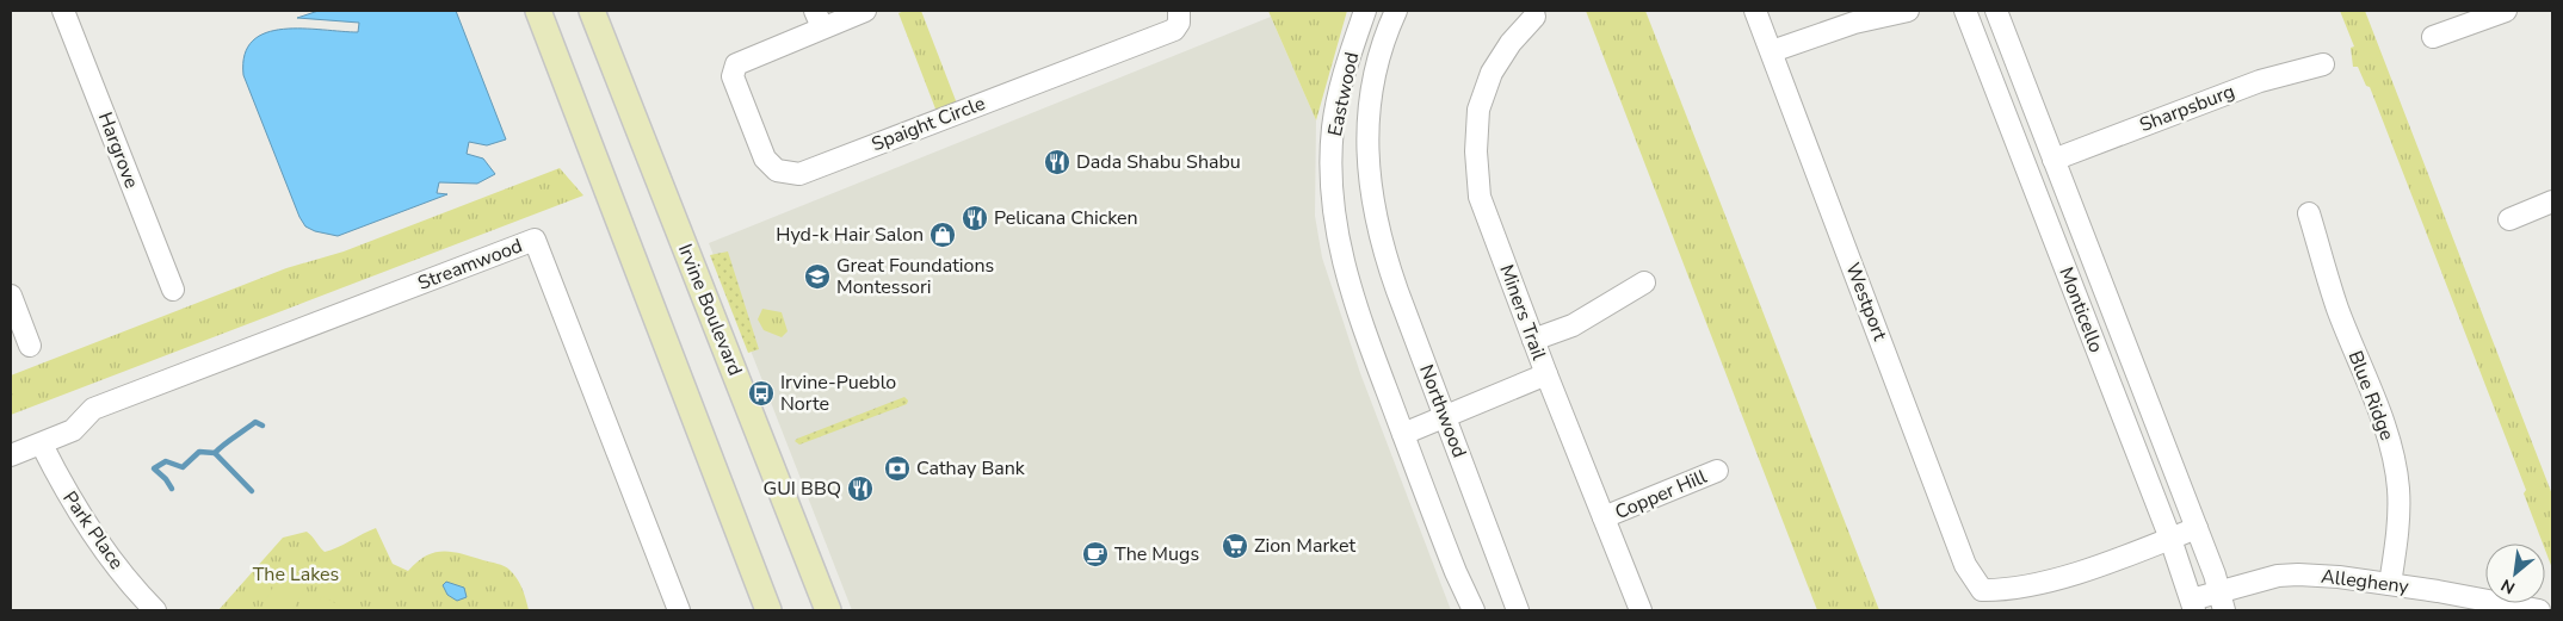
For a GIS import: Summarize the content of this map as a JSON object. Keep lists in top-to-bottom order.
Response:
{
  "streets": {
    "main road": ["Irvine Boulevard"],
    "street": [
      "Eastwood",
      "Sharpsburg",
      "Spaight Circle",
      "Hargrove",
      "Streamwood",
      "Westport",
      "Monticello",
      "Miners Trail",
      "Blue Ridge",
      "Northwood",
      "Copper Hill",
      "Park Place",
      "Allegheny"
    ]
  },
  "crossings": [
    ["Eastwood", "Northwood"],
    ["Sharpsburg", "Monticello"],
    ["Streamwood", "Park Place"],
    ["Westport", "Monticello"],
    ["Monticello", "Allegheny"],
    ["Miners Trail", "Copper Hill"],
    ["Blue Ridge", "Allegheny"]
  ],
  "parks": ["The Lakes"],
  "places": {
    "restaurant": ["Dada Shabu Shabu", "Pelicana Chicken", "GUI BBQ"],
    "shop": ["Hyd-k Hair Salon"],
    "school or university": ["Great Foundations Montessori"],
    "bus stop": ["Irvine-Pueblo Norte"],
    "bank": ["Cathay Bank"],
    "supermarket": ["Zion Market"],
    "cafe": ["The Mugs"]
  },
  "north": "bottom left"
}
